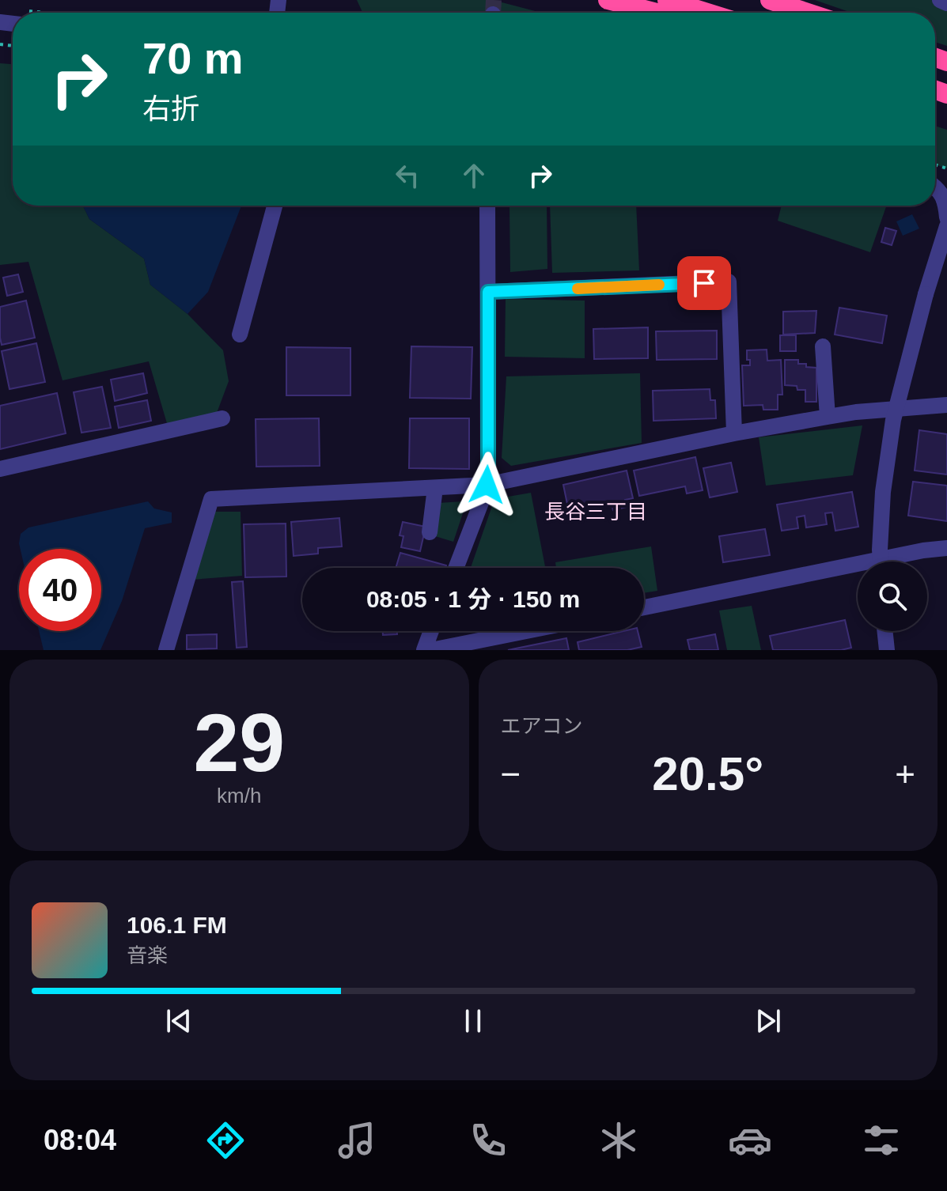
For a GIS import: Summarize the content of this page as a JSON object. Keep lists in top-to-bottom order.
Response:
{
  "districts": ["長谷三丁目"],
  "page": {
    "turn": ["70 m", "右折"],
    "limit": "40",
    "trip": "08:05 · 1 分 · 150 m",
    "tile": [
      ["29", "km/h"],
      "エアコン"
    ],
    "heat": ["−", "20.5°", "+"],
    "song": ["106.1 FM", "音楽"],
    "tabs": "08:04"
  }
}
